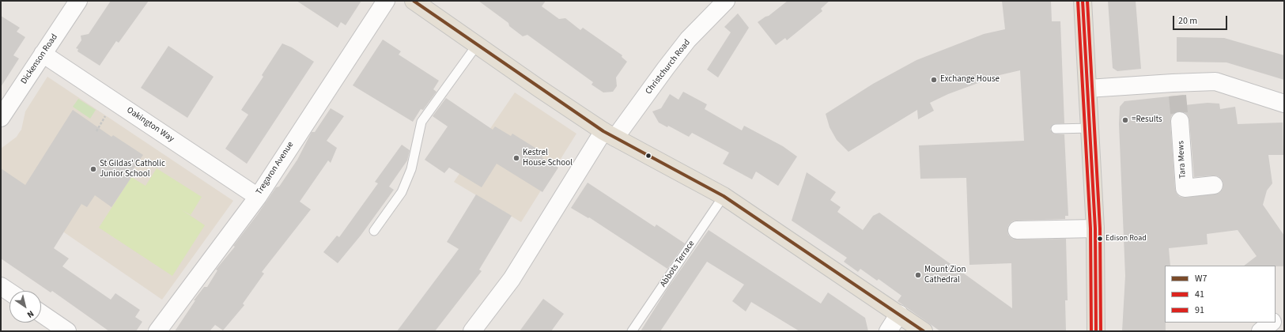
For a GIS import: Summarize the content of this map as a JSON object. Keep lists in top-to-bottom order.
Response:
{
  "streets": {
    "street": [
      "Dickenson Road",
      "Christchurch Road",
      "Oakington Way",
      "Tara Mews",
      "Tregaron Avenue"
    ],
    "lane": ["Abbots Terrace"]
  },
  "crossings": [
    ["Dickenson Road", "Oakington Way"],
    ["Oakington Way", "Tregaron Avenue"]
  ],
  "places": [
    "Exchange House",
    "=Results",
    "Kestrel House School",
    "St Gildas' Catholic Junior School",
    "Edison Road",
    "Mount Zion Cathedral"
  ],
  "lines": ["transit line W7", "transit line 41", "transit line 91"],
  "legend": ["W7", "41", "91"],
  "scale_bar": "20 m",
  "north": "bottom right"
}
